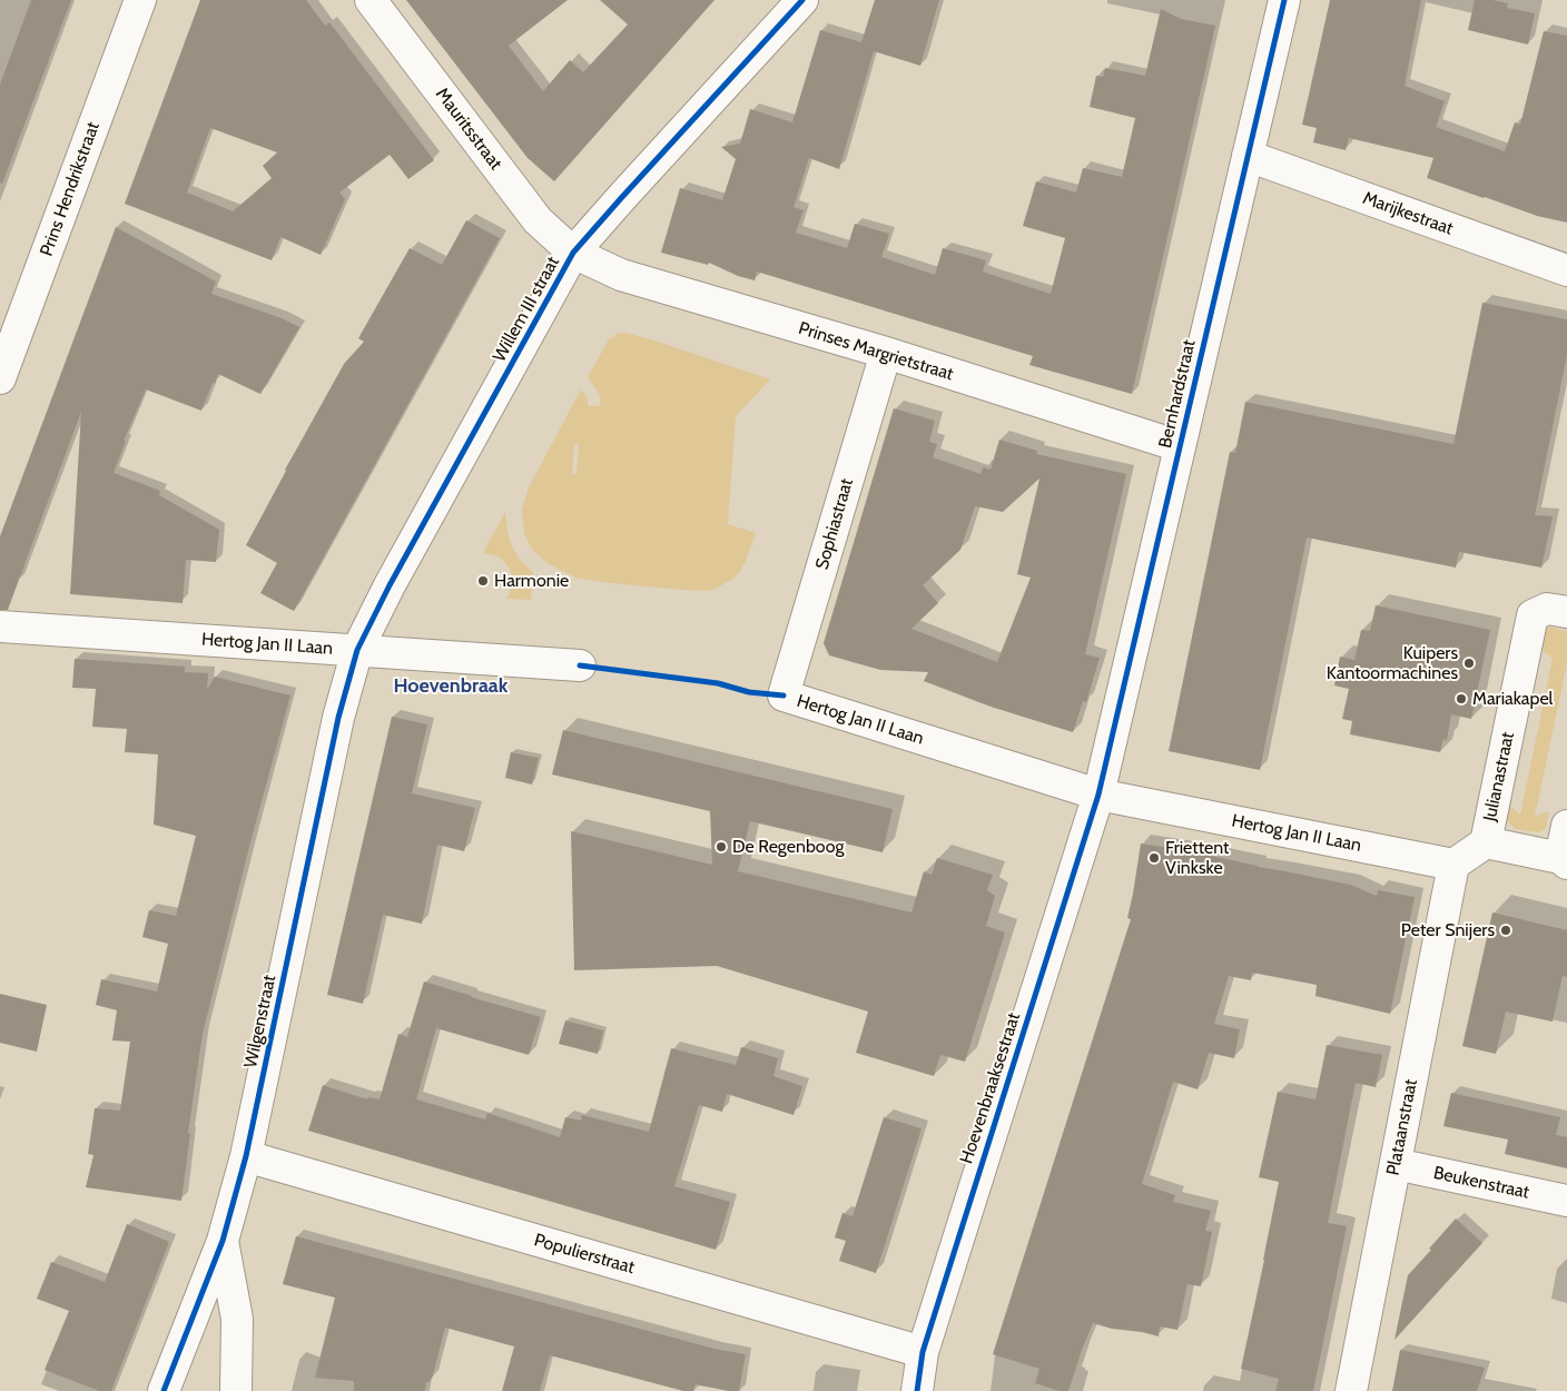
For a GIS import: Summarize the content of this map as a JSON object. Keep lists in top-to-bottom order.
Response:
{
  "streets": {
    "street": [
      "Mauritsstraat",
      "Prins Hendrikstraat",
      "Marijkestraat",
      "Willem III straat",
      "Prinses Margrietstraat",
      "Bernhardstraat",
      "Sophiastraat",
      "Hertog Jan II Laan",
      "Julianastraat",
      "Wilgenstraat",
      "Hoevenbraaksestraat",
      "Plataanstraat",
      "Beukenstraat",
      "Populierstraat"
    ]
  },
  "crossings": [
    ["Mauritsstraat", "Willem III straat"],
    ["Mauritsstraat", "Prinses Margrietstraat"],
    ["Marijkestraat", "Bernhardstraat"],
    ["Willem III straat", "Prinses Margrietstraat"],
    ["Willem III straat", "Hertog Jan II Laan"],
    ["Willem III straat", "Wilgenstraat"],
    ["Prinses Margrietstraat", "Bernhardstraat"],
    ["Prinses Margrietstraat", "Sophiastraat"],
    ["Bernhardstraat", "Hertog Jan II Laan"],
    ["Bernhardstraat", "Hoevenbraaksestraat"],
    ["Sophiastraat", "Hertog Jan II Laan"],
    ["Hertog Jan II Laan", "Wilgenstraat"],
    ["Hertog Jan II Laan", "Hoevenbraaksestraat"],
    ["Hertog Jan II Laan", "Plataanstraat"],
    ["Wilgenstraat", "Populierstraat"],
    ["Hoevenbraaksestraat", "Populierstraat"],
    ["Plataanstraat", "Beukenstraat"]
  ],
  "districts": ["Hoevenbraak"],
  "places": [
    "Harmonie",
    "Kuipers Kantoormachines",
    "Mariakapel",
    "De Regenboog",
    "Friettent Vinkske",
    "Peter Snijers"
  ]
}
